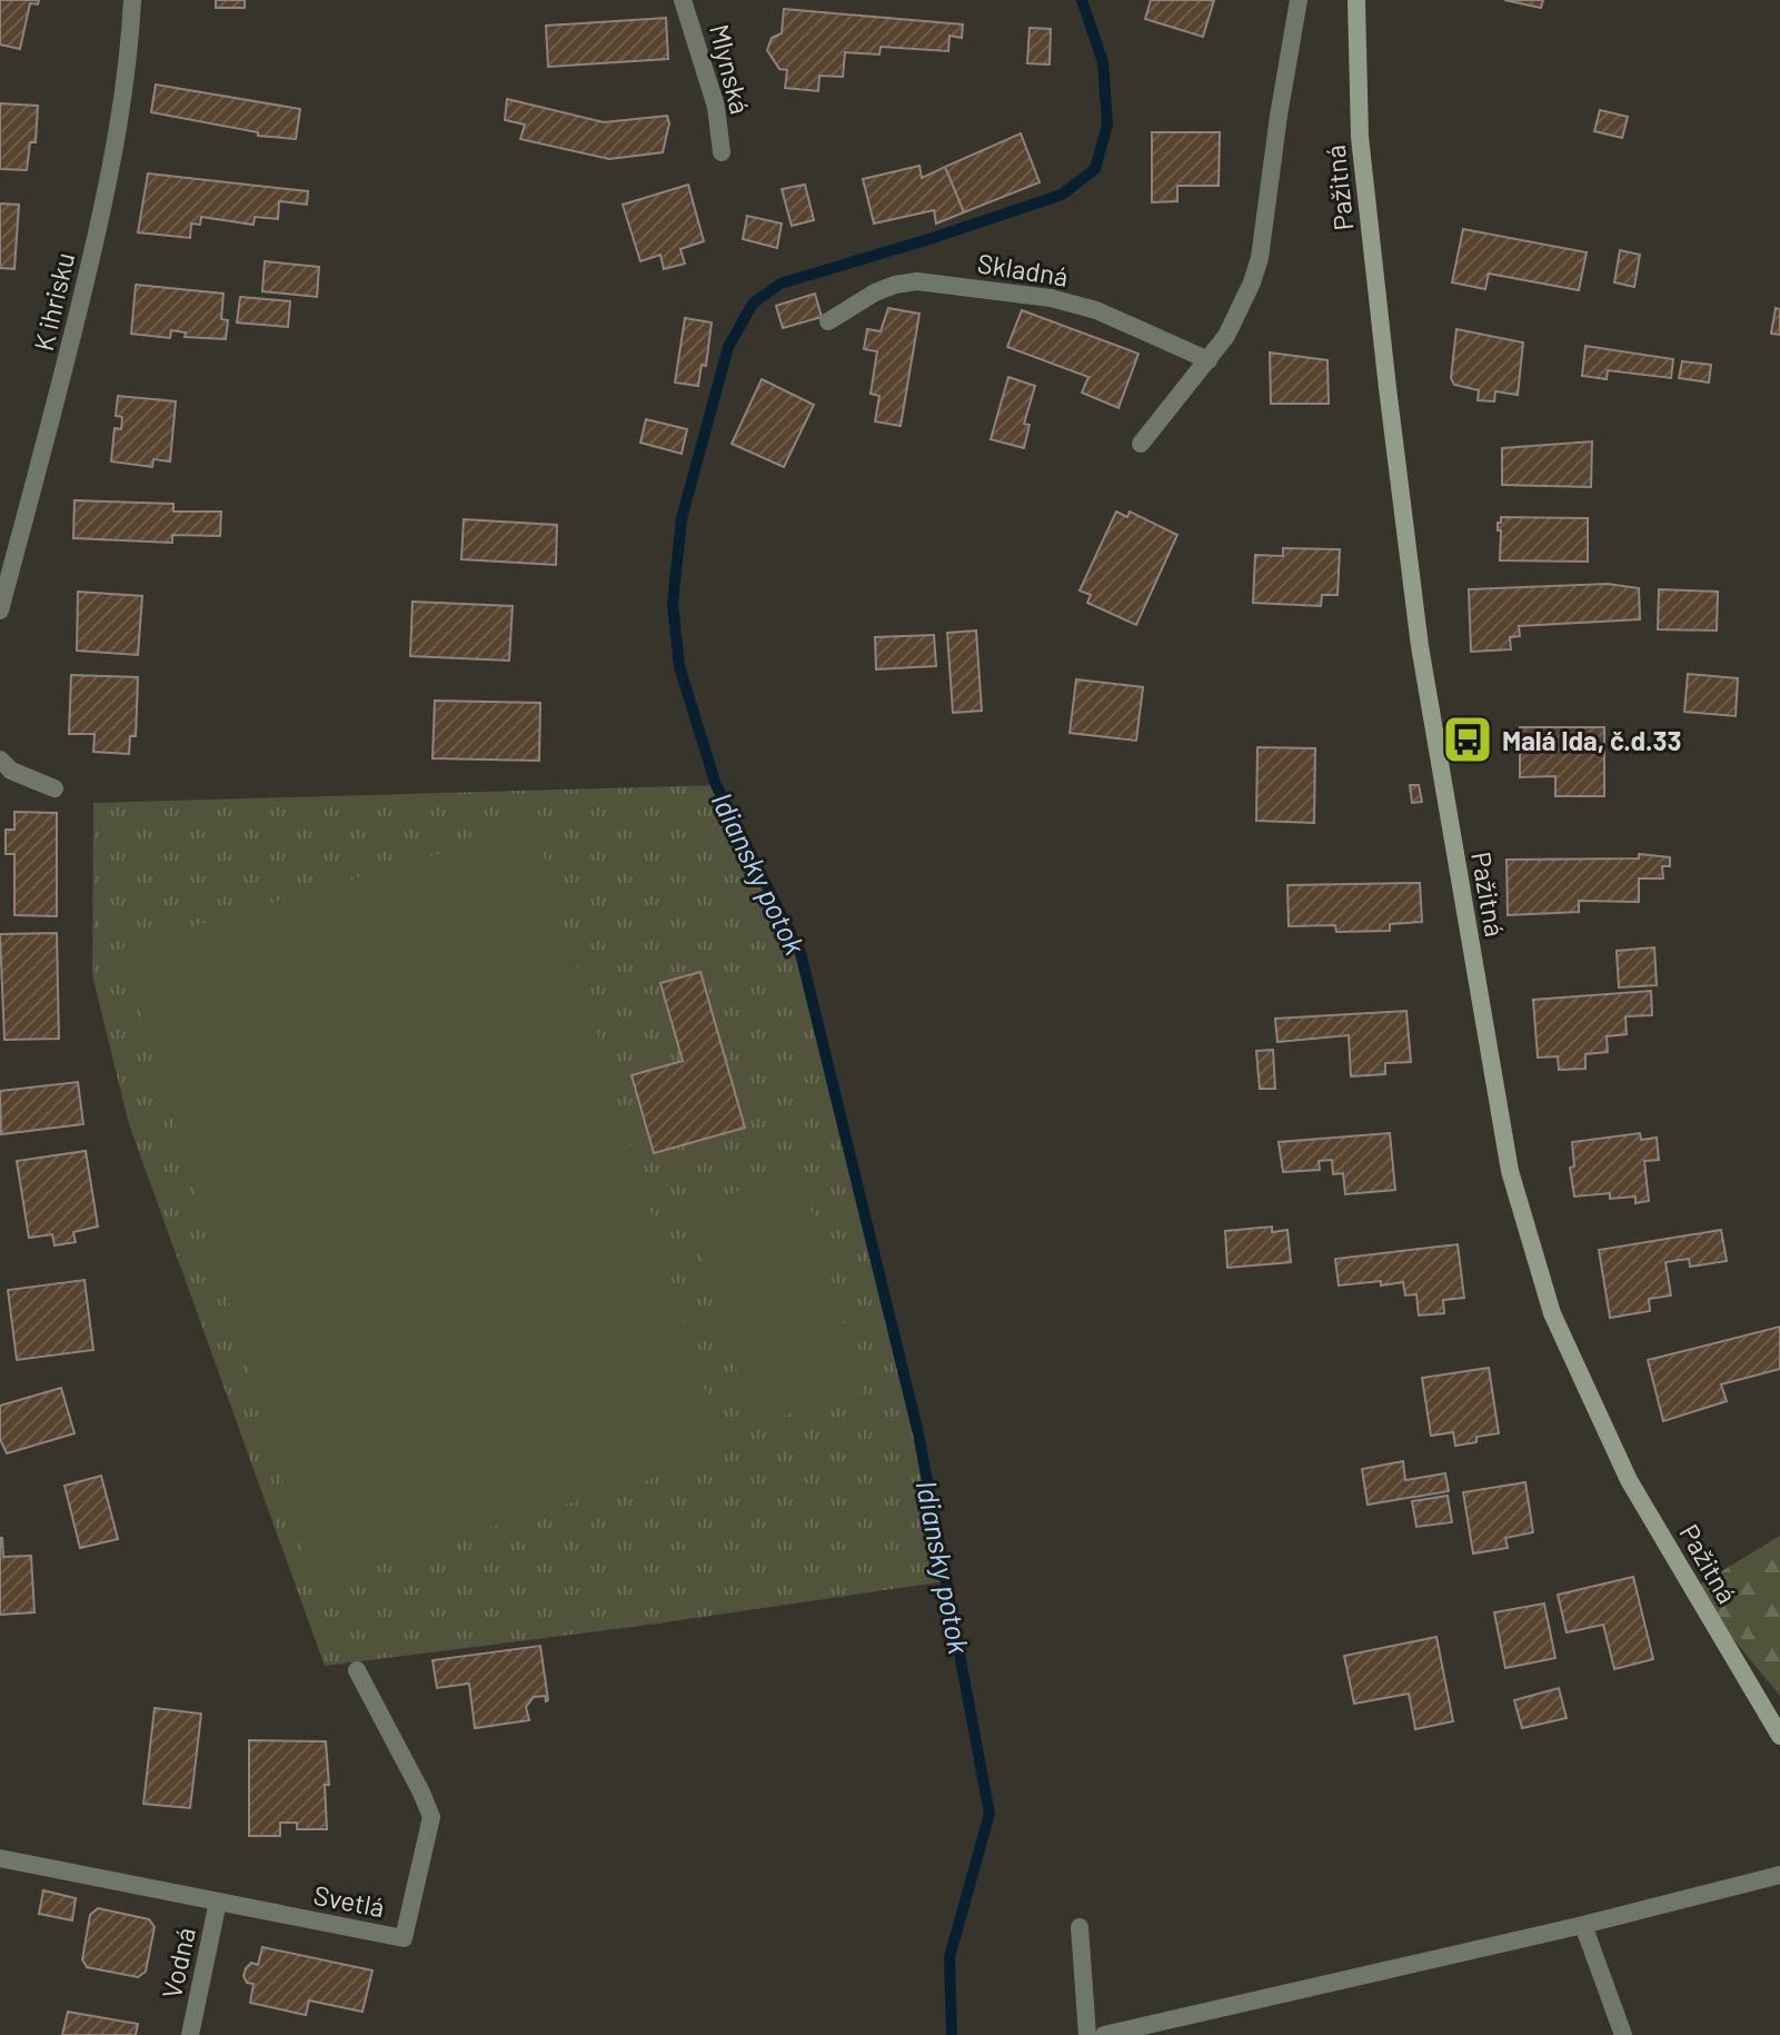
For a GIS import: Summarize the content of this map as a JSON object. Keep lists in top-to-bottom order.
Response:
{
  "streets": {
    "street": [
      "Mlynská",
      "Pažitná",
      "Skladná",
      "K ihrisku",
      "Svetlá",
      "Vodná"
    ]
  },
  "crossings": [
    ["Svetlá", "Vodná"]
  ],
  "water": ["Idiansky potok"],
  "places": {
    "bus stop": ["Malá Ida, č.d.33"]
  }
}
